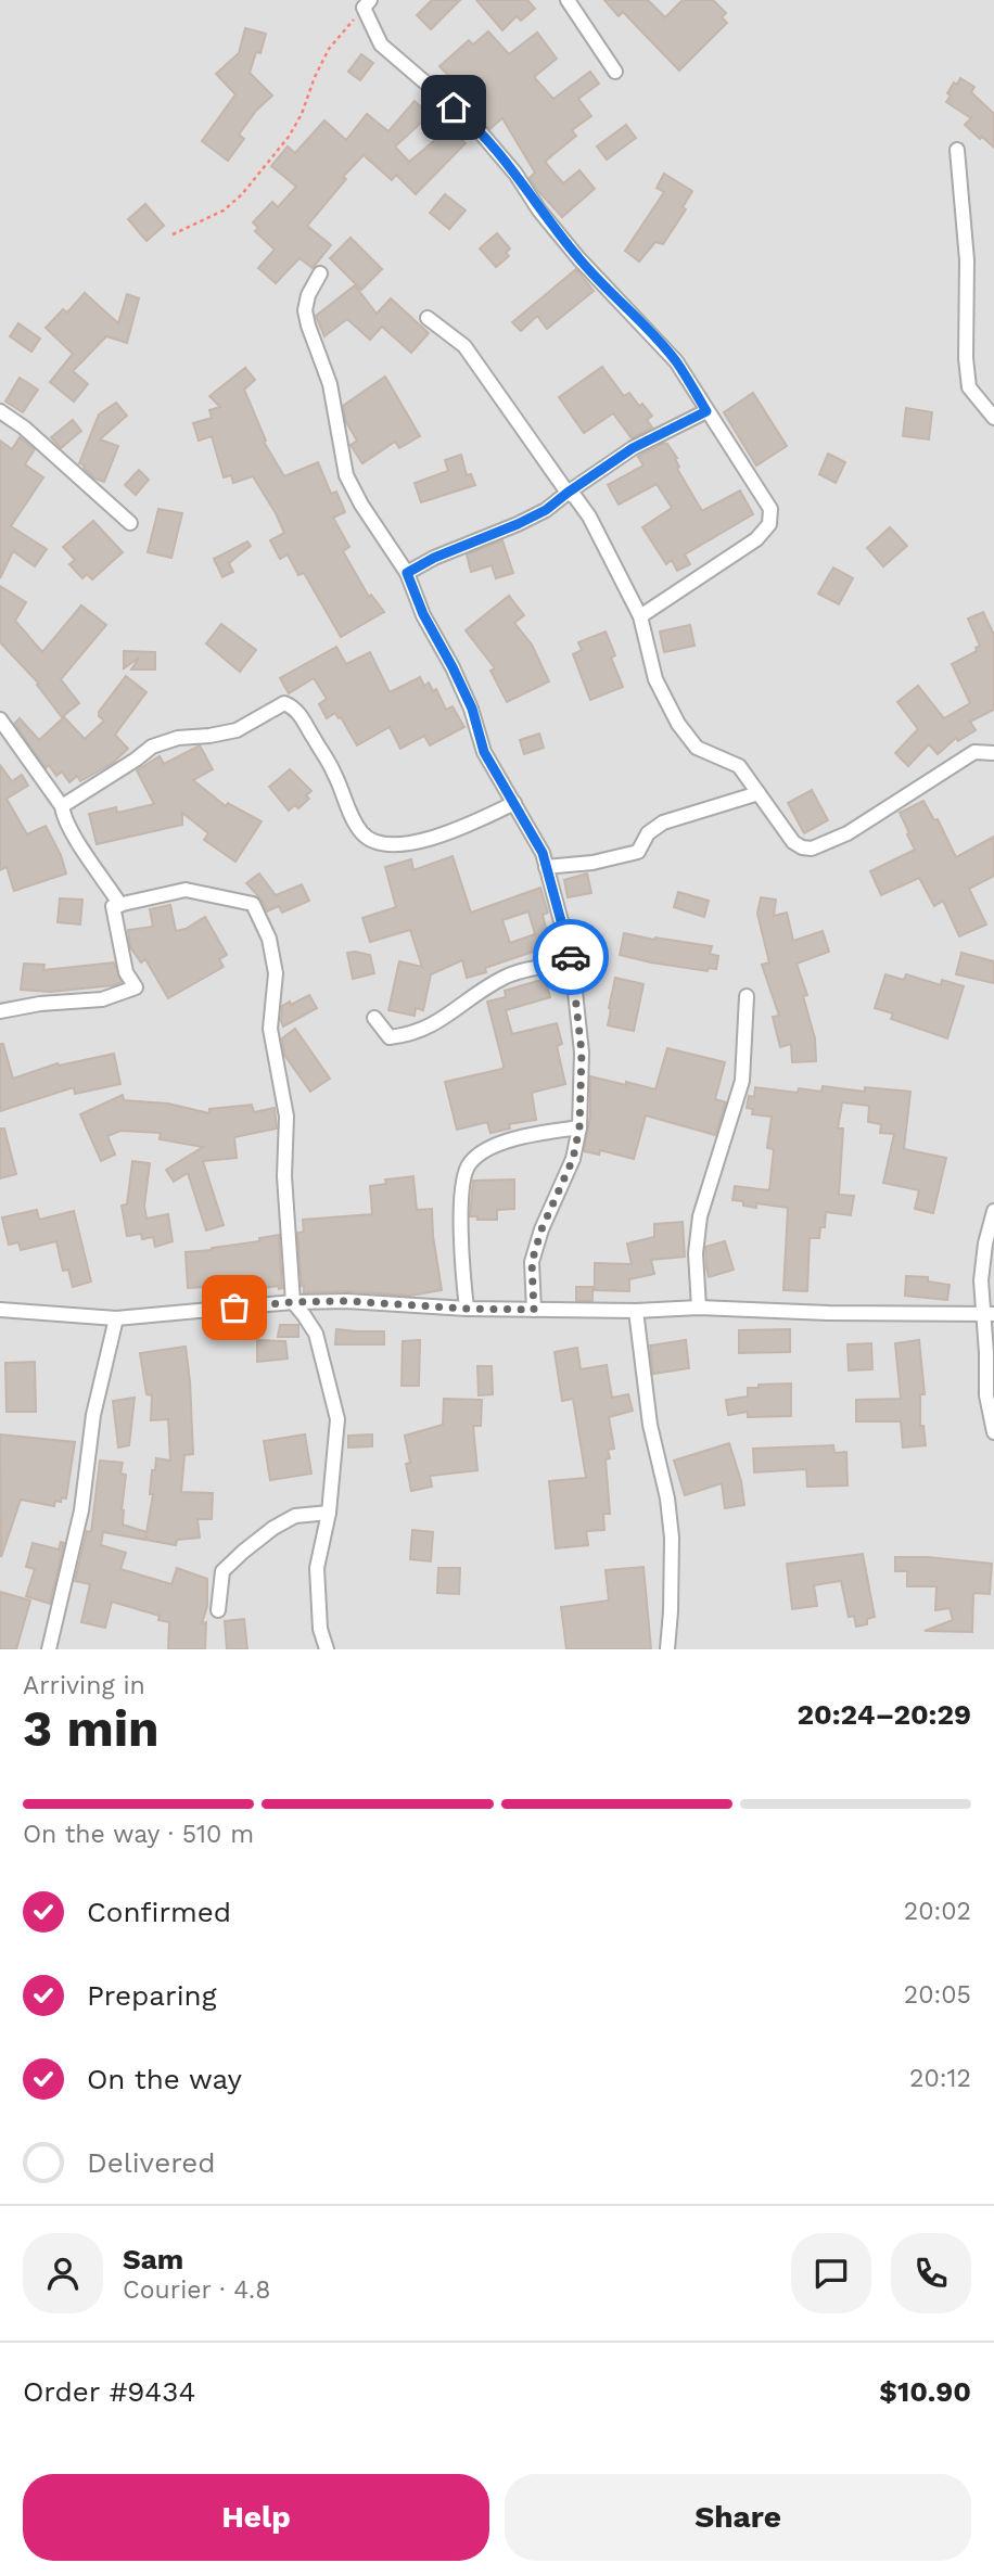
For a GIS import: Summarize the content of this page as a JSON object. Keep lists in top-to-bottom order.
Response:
{
  "page": {
    "heading": ["3 min", "Arriving in", "20:24–20:29"],
    "panel": [
      "Sam",
      "Courier · 4.8",
      "Order #9434",
      "$10.90"
    ],
    "bar": "On the way · 510 m",
    "list": [
      ["Confirmed", "20:02"],
      ["Preparing", "20:05"],
      ["On the way", "20:12"],
      "Delivered"
    ],
    "buttons": ["Help", "Share"]
  }
}
